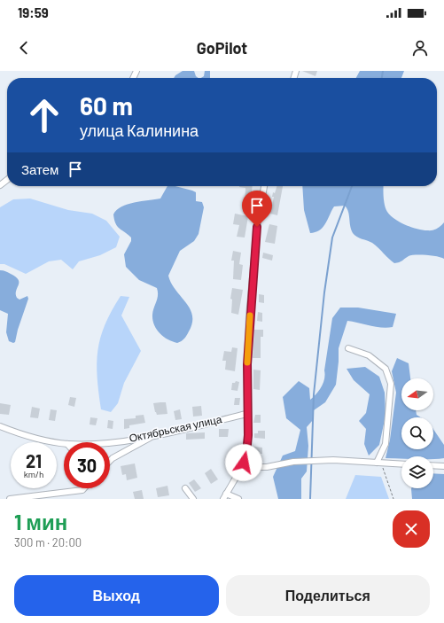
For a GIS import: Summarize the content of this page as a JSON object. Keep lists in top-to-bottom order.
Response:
{
  "streets": {
    "street": ["Октябрьская улица"]
  },
  "north": "left",
  "page": {
    "status": "19:59",
    "header": "GoPilot",
    "turn": ["60 m", "улица Калинина"],
    "then": "Затем",
    "speed": "21 km/h",
    "limit": "30",
    "heading": ["1 мин", "300 m · 20:00"],
    "buttons": ["Выход", "Поделиться"]
  }
}
